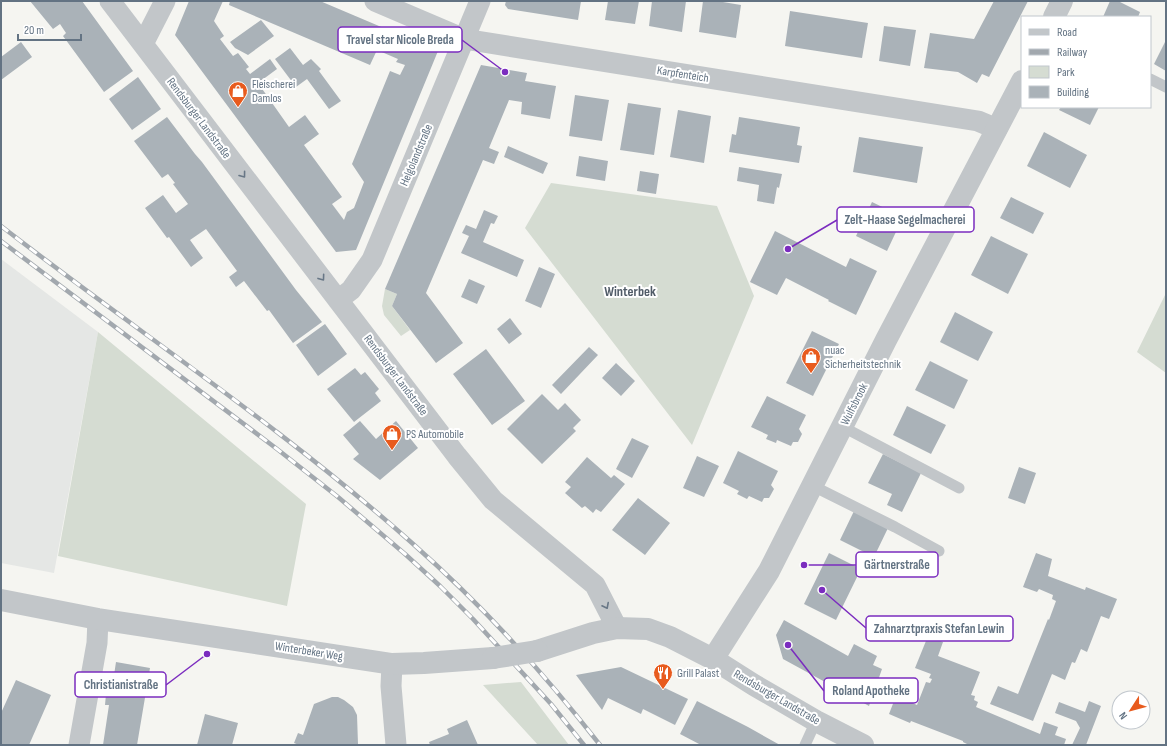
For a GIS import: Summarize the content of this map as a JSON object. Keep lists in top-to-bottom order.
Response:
{
  "streets": {
    "street": [
      "Karpfenteich",
      "Rendsburger Landstraße",
      "Helgolandstraße",
      "Wulfsbrook",
      "Winterbeker Weg"
    ]
  },
  "crossings": [
    ["Karpfenteich", "Helgolandstraße"],
    ["Karpfenteich", "Wulfsbrook"],
    ["Rendsburger Landstraße", "Helgolandstraße"],
    ["Rendsburger Landstraße", "Wulfsbrook"],
    ["Rendsburger Landstraße", "Winterbeker Weg"]
  ],
  "one_way": ["Rendsburger Landstraße"],
  "districts": ["Winterbek"],
  "places": {
    "other": [
      "Travel star Nicole Breda",
      "Zelt-Haase Segelmacherei",
      "Gärtnerstraße",
      "Zahnarztpraxis Stefan Lewin",
      "Roland Apotheke",
      "Christianistraße"
    ],
    "shop": ["Fleischerei Damlos", "nuac Sicherheitstechnik", "PS Automobile"],
    "restaurant": ["Grill Palast"]
  },
  "legend": [
    "Road",
    "Railway",
    "Park",
    "Building"
  ],
  "scale_bar": "20 m",
  "north": "bottom left"
}
